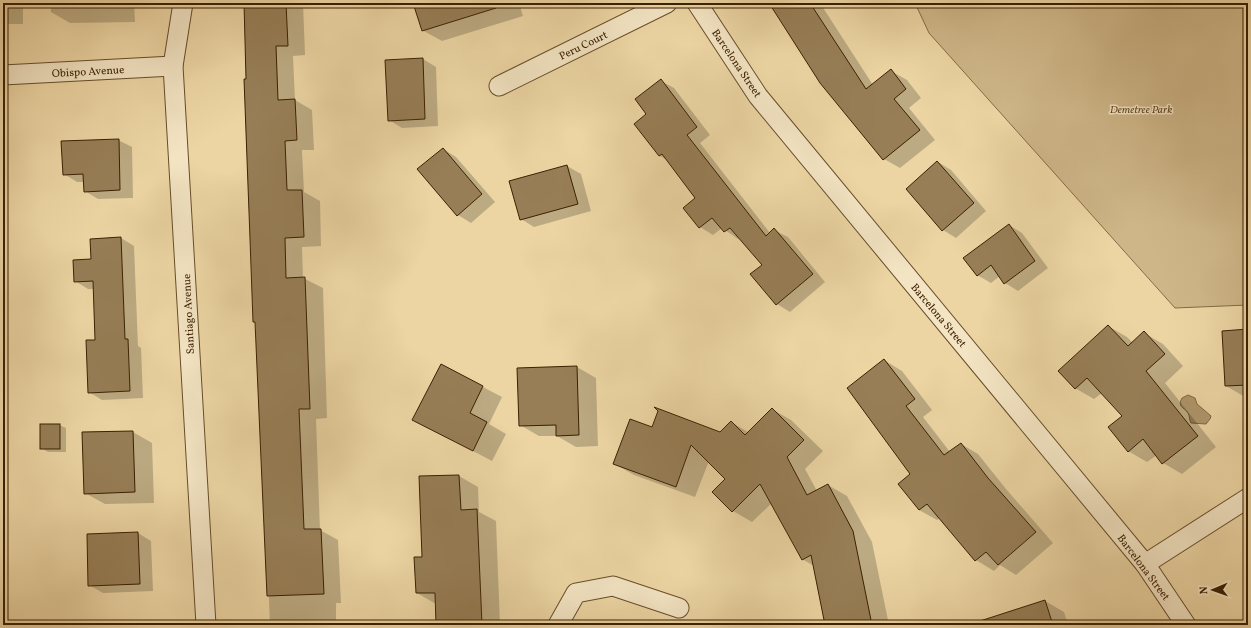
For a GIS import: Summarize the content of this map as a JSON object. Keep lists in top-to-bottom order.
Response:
{
  "streets": {
    "street": [
      "Peru Court",
      "Barcelona Street",
      "Obispo Avenue",
      "Santiago Avenue"
    ]
  },
  "crossings": [
    ["Obispo Avenue", "Santiago Avenue"]
  ],
  "parks": ["Demetree Park"],
  "north": "left"
}
